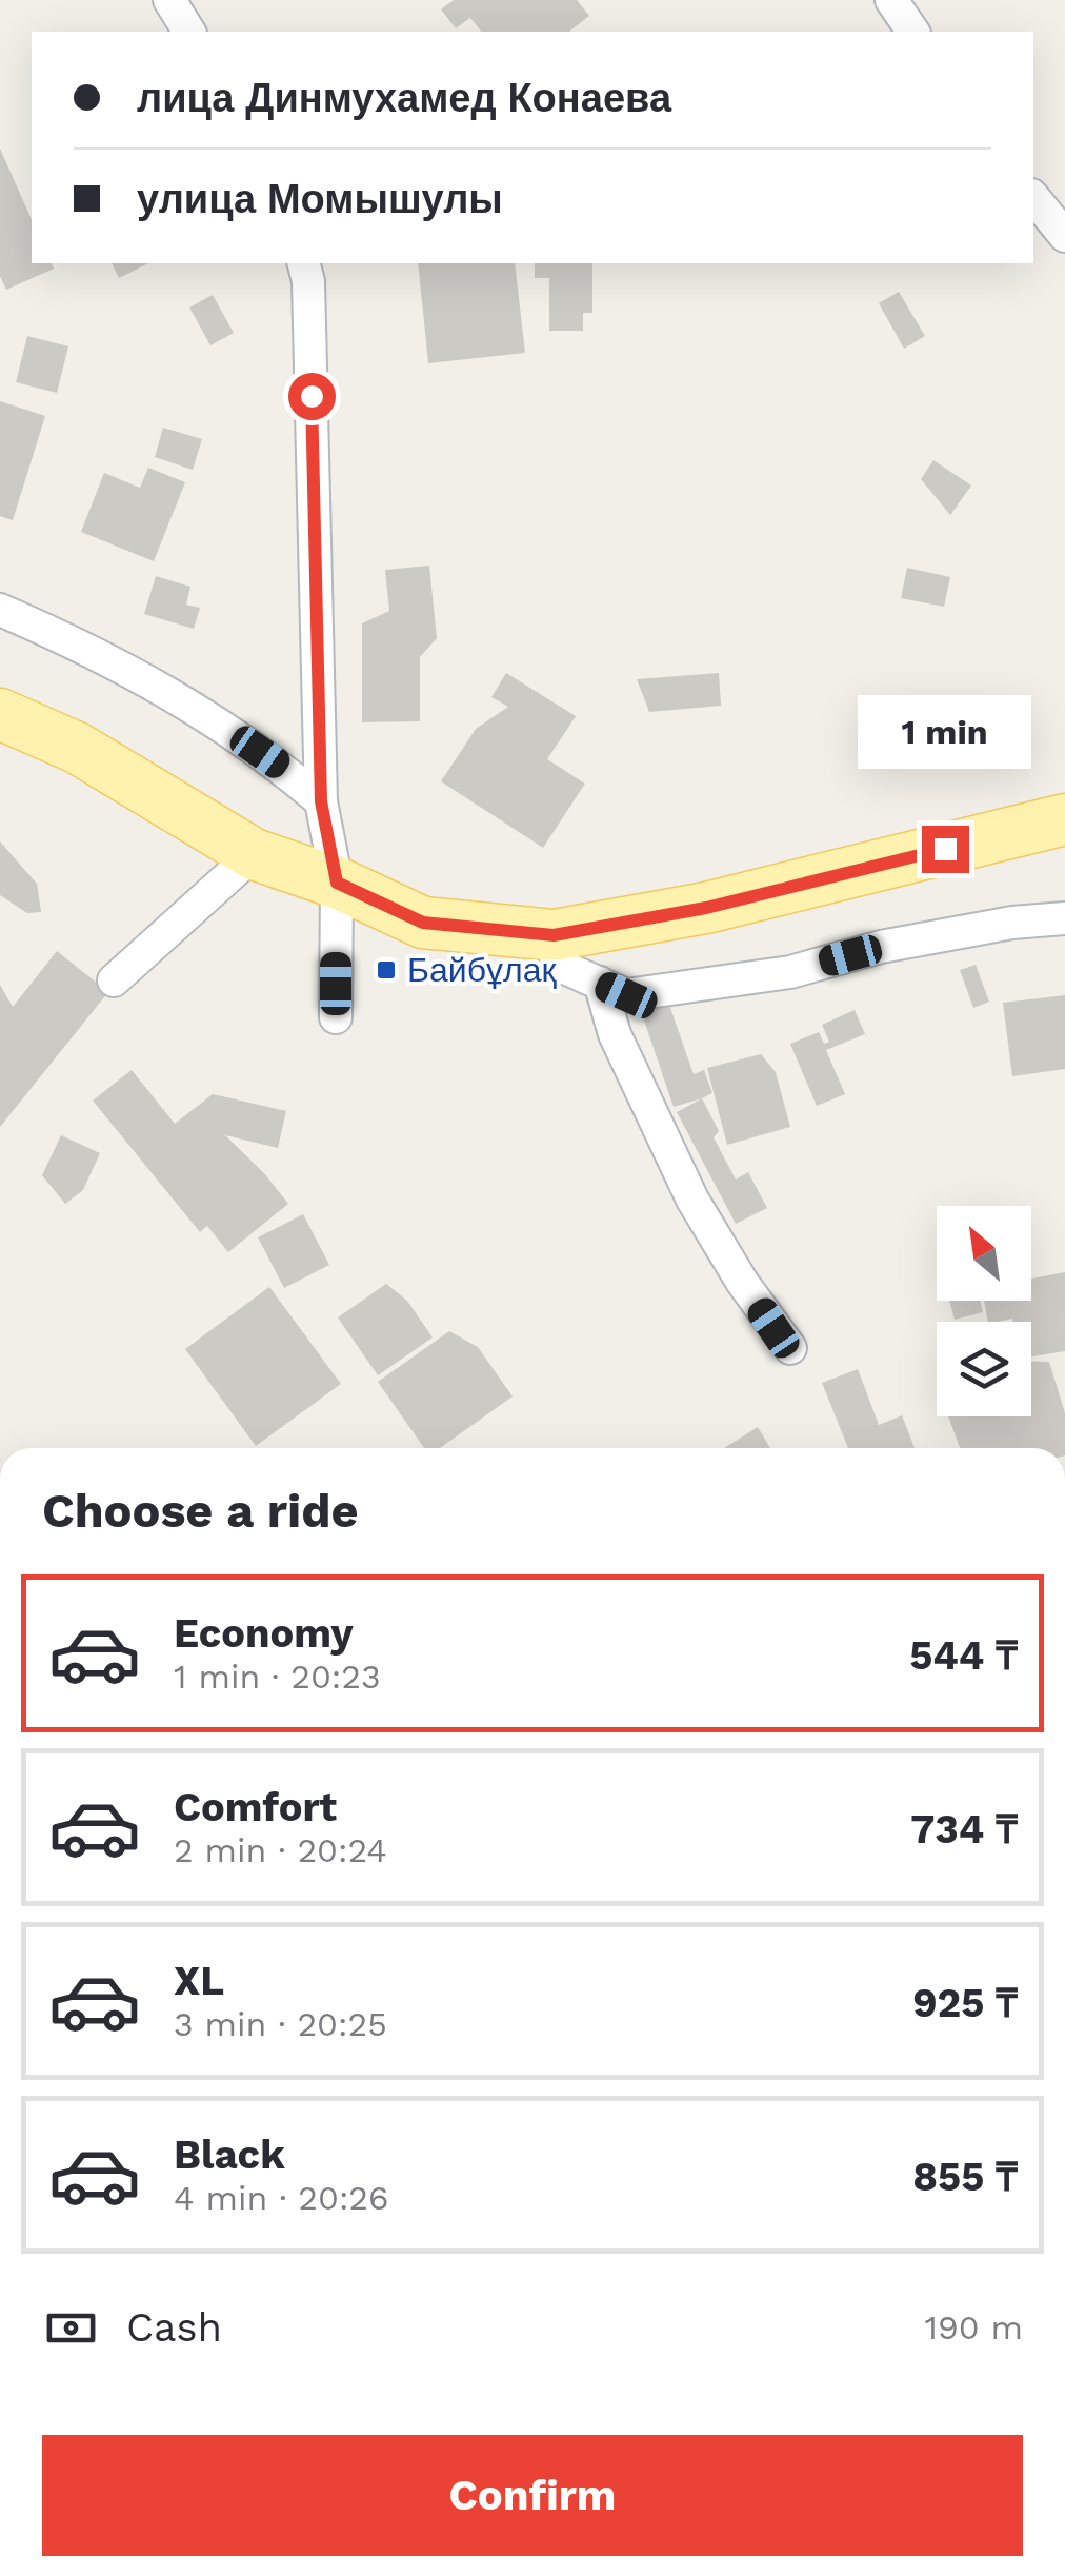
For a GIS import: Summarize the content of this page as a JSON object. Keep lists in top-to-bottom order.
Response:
{
  "places": {
    "transit": ["Байбұлақ"]
  },
  "north": "top left",
  "page": {
    "banner": ["лица Динмухамед Конаева", "улица Момышулы"],
    "bubble": "1 min",
    "heading": "Choose a ride",
    "list": [
      {
        "name": "Economy",
        "note": "1 min · 20:23",
        "value": "544 ₸"
      },
      {
        "name": "Comfort",
        "note": "2 min · 20:24",
        "value": "734 ₸"
      },
      {
        "name": "XL",
        "note": "3 min · 20:25",
        "value": "925 ₸"
      },
      {
        "name": "Black",
        "note": "4 min · 20:26",
        "value": "855 ₸"
      }
    ],
    "pay": ["Cash", "190 m"],
    "buttons": "Confirm"
  }
}
